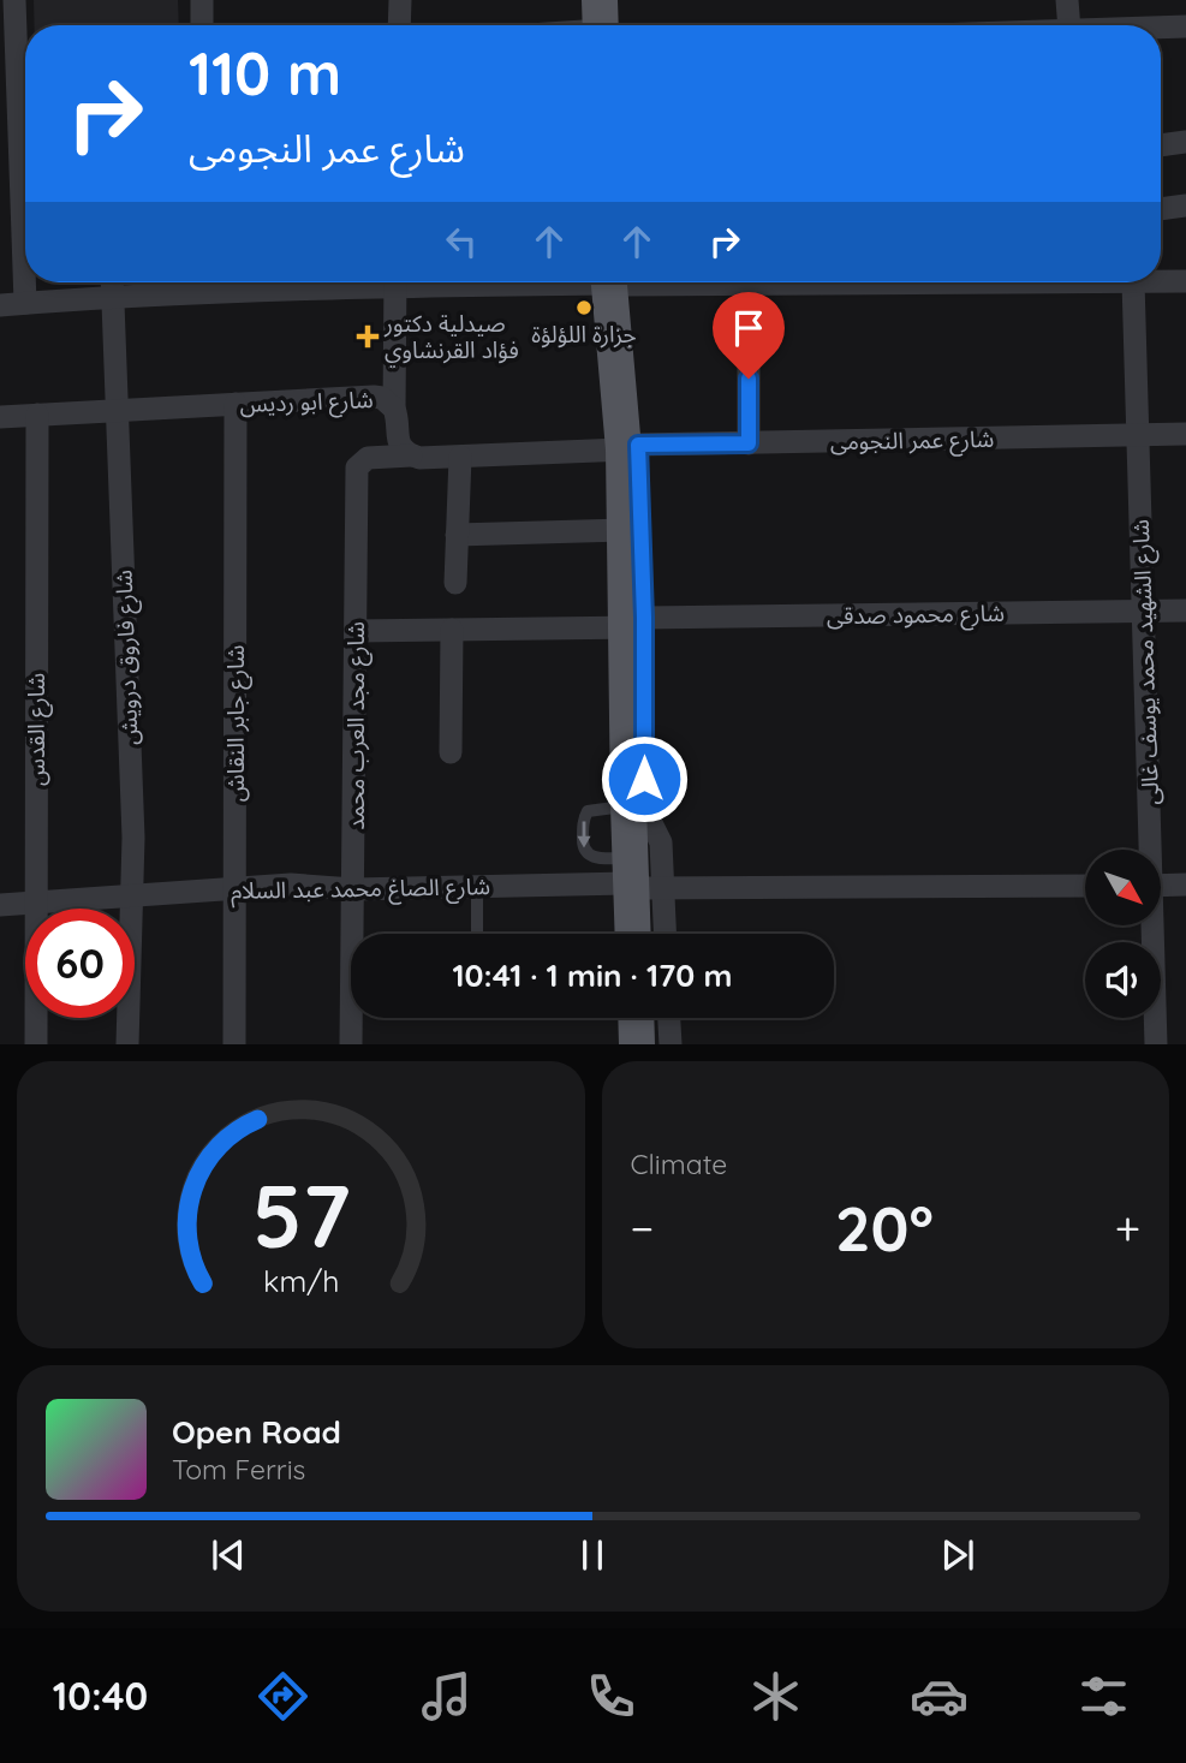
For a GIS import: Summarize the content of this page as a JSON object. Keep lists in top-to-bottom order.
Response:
{
  "streets": {
    "street": [
      "شارع ابو رديس",
      "شارع عمر النجومى",
      "شارع محمود صدقى",
      "شارع فاروق درويش",
      "شارع الشهيد محمد يوسف غالى",
      "شارع جابر النقاش",
      "شارع مجد العرب محمد",
      "شارع القدس",
      "شارع الصاغ محمد عبد السلام"
    ]
  },
  "crossings": [
    ["شارع ابو رديس", "شارع فاروق درويش"],
    ["شارع ابو رديس", "شارع جابر النقاش"],
    ["شارع ابو رديس", "شارع مجد العرب محمد"],
    ["شارع ابو رديس", "شارع القدس"],
    ["شارع عمر النجومى", "شارع الشهيد محمد يوسف غالى"],
    ["شارع محمود صدقى", "شارع الشهيد محمد يوسف غالى"],
    ["شارع محمود صدقى", "شارع مجد العرب محمد"],
    ["شارع فاروق درويش", "شارع الصاغ محمد عبد السلام"],
    ["شارع جابر النقاش", "شارع الصاغ محمد عبد السلام"],
    ["شارع مجد العرب محمد", "شارع الصاغ محمد عبد السلام"],
    ["شارع القدس", "شارع الصاغ محمد عبد السلام"]
  ],
  "places": {
    "other": ["جزارة اللؤلؤة"],
    "health": ["صيدلية دكتور فؤاد القرنشاوي"]
  },
  "north": "bottom right",
  "page": {
    "turn": ["110 m", "شارع عمر النجومى"],
    "limit": "60",
    "trip": "10:41 · 1 min · 170 m",
    "tile": "Climate",
    "heat": ["−", "20°", "+"],
    "song": ["Open Road", "Tom Ferris"],
    "tabs": "10:40",
    "gauge": ["57", "km/h"]
  }
}
